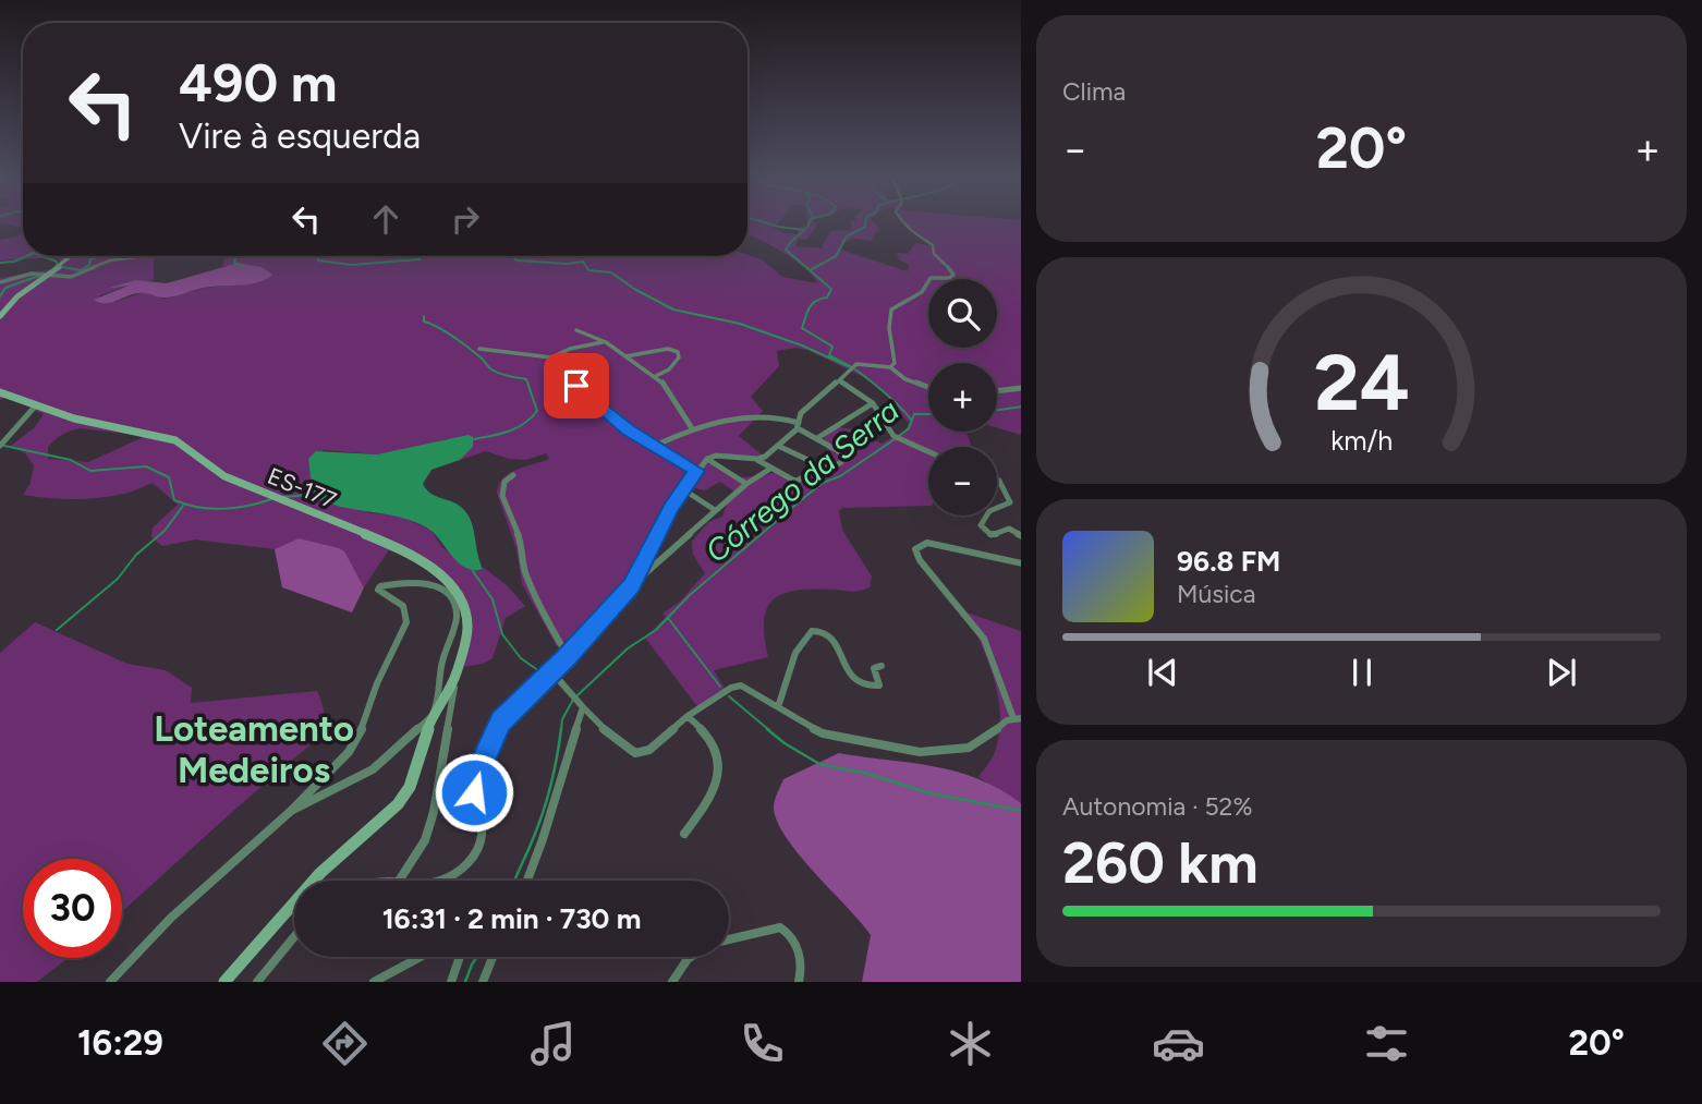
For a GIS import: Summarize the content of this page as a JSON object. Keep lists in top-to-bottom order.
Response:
{
  "streets": {
    "main road": ["ES-177"]
  },
  "districts": ["Loteamento Medeiros"],
  "water": ["Córrego da Serra"],
  "page": {
    "tile": [
      "Clima",
      ["Autonomia · 52%", "260 km"]
    ],
    "turn": ["490 m", "Vire à esquerda"],
    "heat": ["−", "20°", "+"],
    "map_buttons": ["+", "−"],
    "song": ["96.8 FM", "Música"],
    "limit": "30",
    "trip": "16:31 · 2 min · 730 m",
    "tabs": ["16:29", "20°"],
    "gauge": ["24", "km/h"]
  }
}
